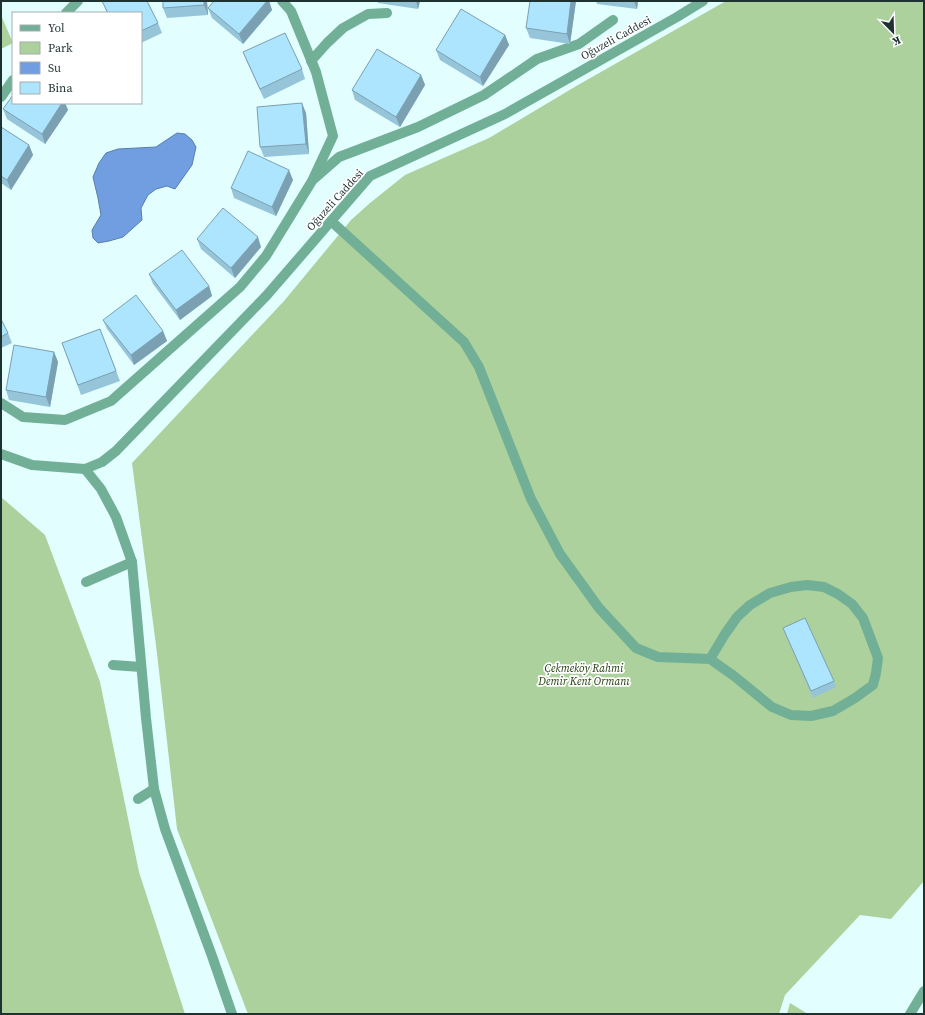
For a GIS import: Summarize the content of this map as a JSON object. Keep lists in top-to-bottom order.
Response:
{
  "streets": {
    "street": ["Oğuzeli Caddesi"]
  },
  "parks": ["Çekmeköy Rahmi Demir Kent Ormanı"],
  "legend": [
    "Yol",
    "Park",
    "Su",
    "Bina"
  ],
  "north": "bottom right"
}
